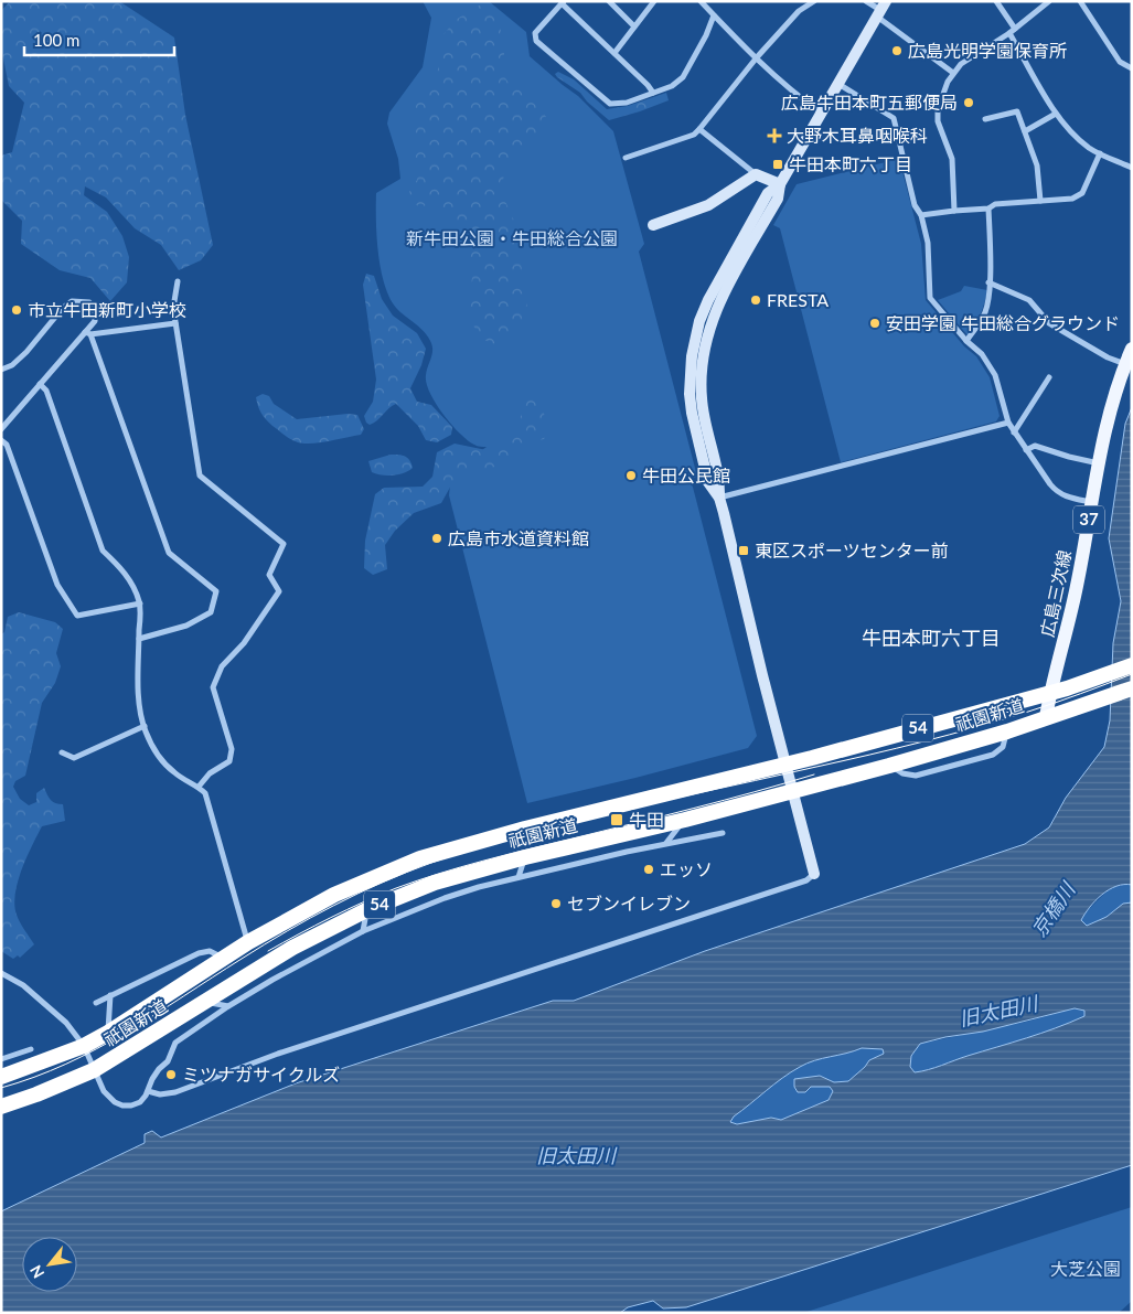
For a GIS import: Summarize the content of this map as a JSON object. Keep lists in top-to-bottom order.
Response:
{
  "streets": {
    "highway": ["祇園新道", "54"],
    "main road": ["37", "広島三次線"]
  },
  "crossings": [
    ["広島三次線", "祇園新道"]
  ],
  "districts": ["牛田本町六丁目"],
  "water": ["京橋川", "旧太田川"],
  "parks": ["新牛田公園・牛田総合公園", "大芝公園"],
  "places": {
    "other": [
      "広島光明学園保育所",
      "広島牛田本町五郵便局",
      "FRESTA",
      "市立牛田新町小学校",
      "安田学園 牛田総合グラウンド",
      "牛田公民館",
      "広島市水道資料館",
      "エッソ",
      "セブンイレブン",
      "ミツナガサイクルズ"
    ],
    "health": ["大野木耳鼻咽喉科"],
    "transit": ["牛田本町六丁目", "東区スポーツセンター前", "牛田"]
  },
  "scale_bar": "100 m",
  "north": "bottom left"
}
